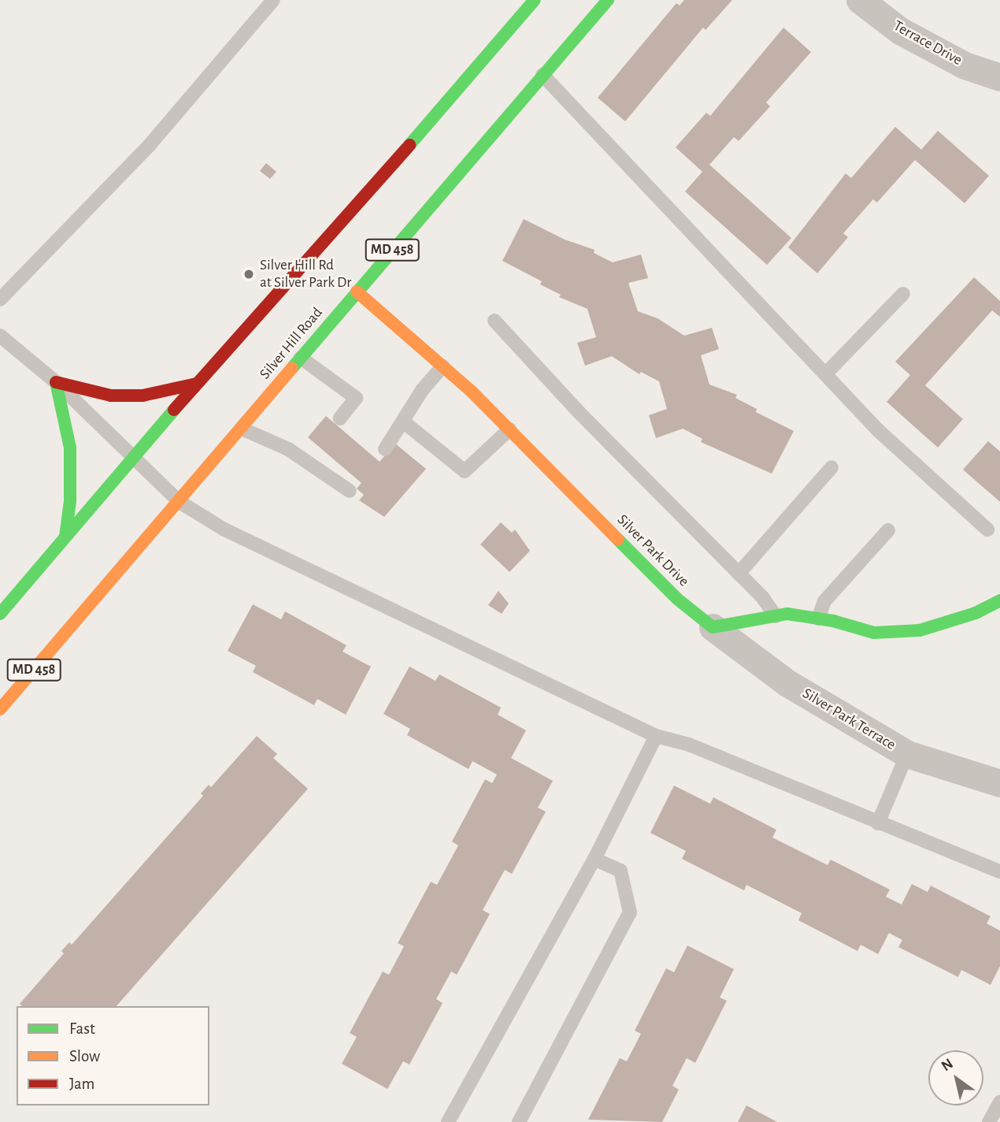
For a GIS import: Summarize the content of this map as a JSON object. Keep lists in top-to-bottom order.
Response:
{
  "streets": {
    "main road": ["MD 458", "Silver Hill Road", "Silver Park Drive"],
    "street": ["Terrace Drive", "Silver Park Terrace"]
  },
  "crossings": [
    ["Silver Hill Road", "Silver Park Drive"],
    ["Silver Park Drive", "Silver Park Terrace"]
  ],
  "places": ["Silver Hill Rd at Silver Park Dr"],
  "legend": ["Fast", "Slow", "Jam"],
  "north": "top left"
}
